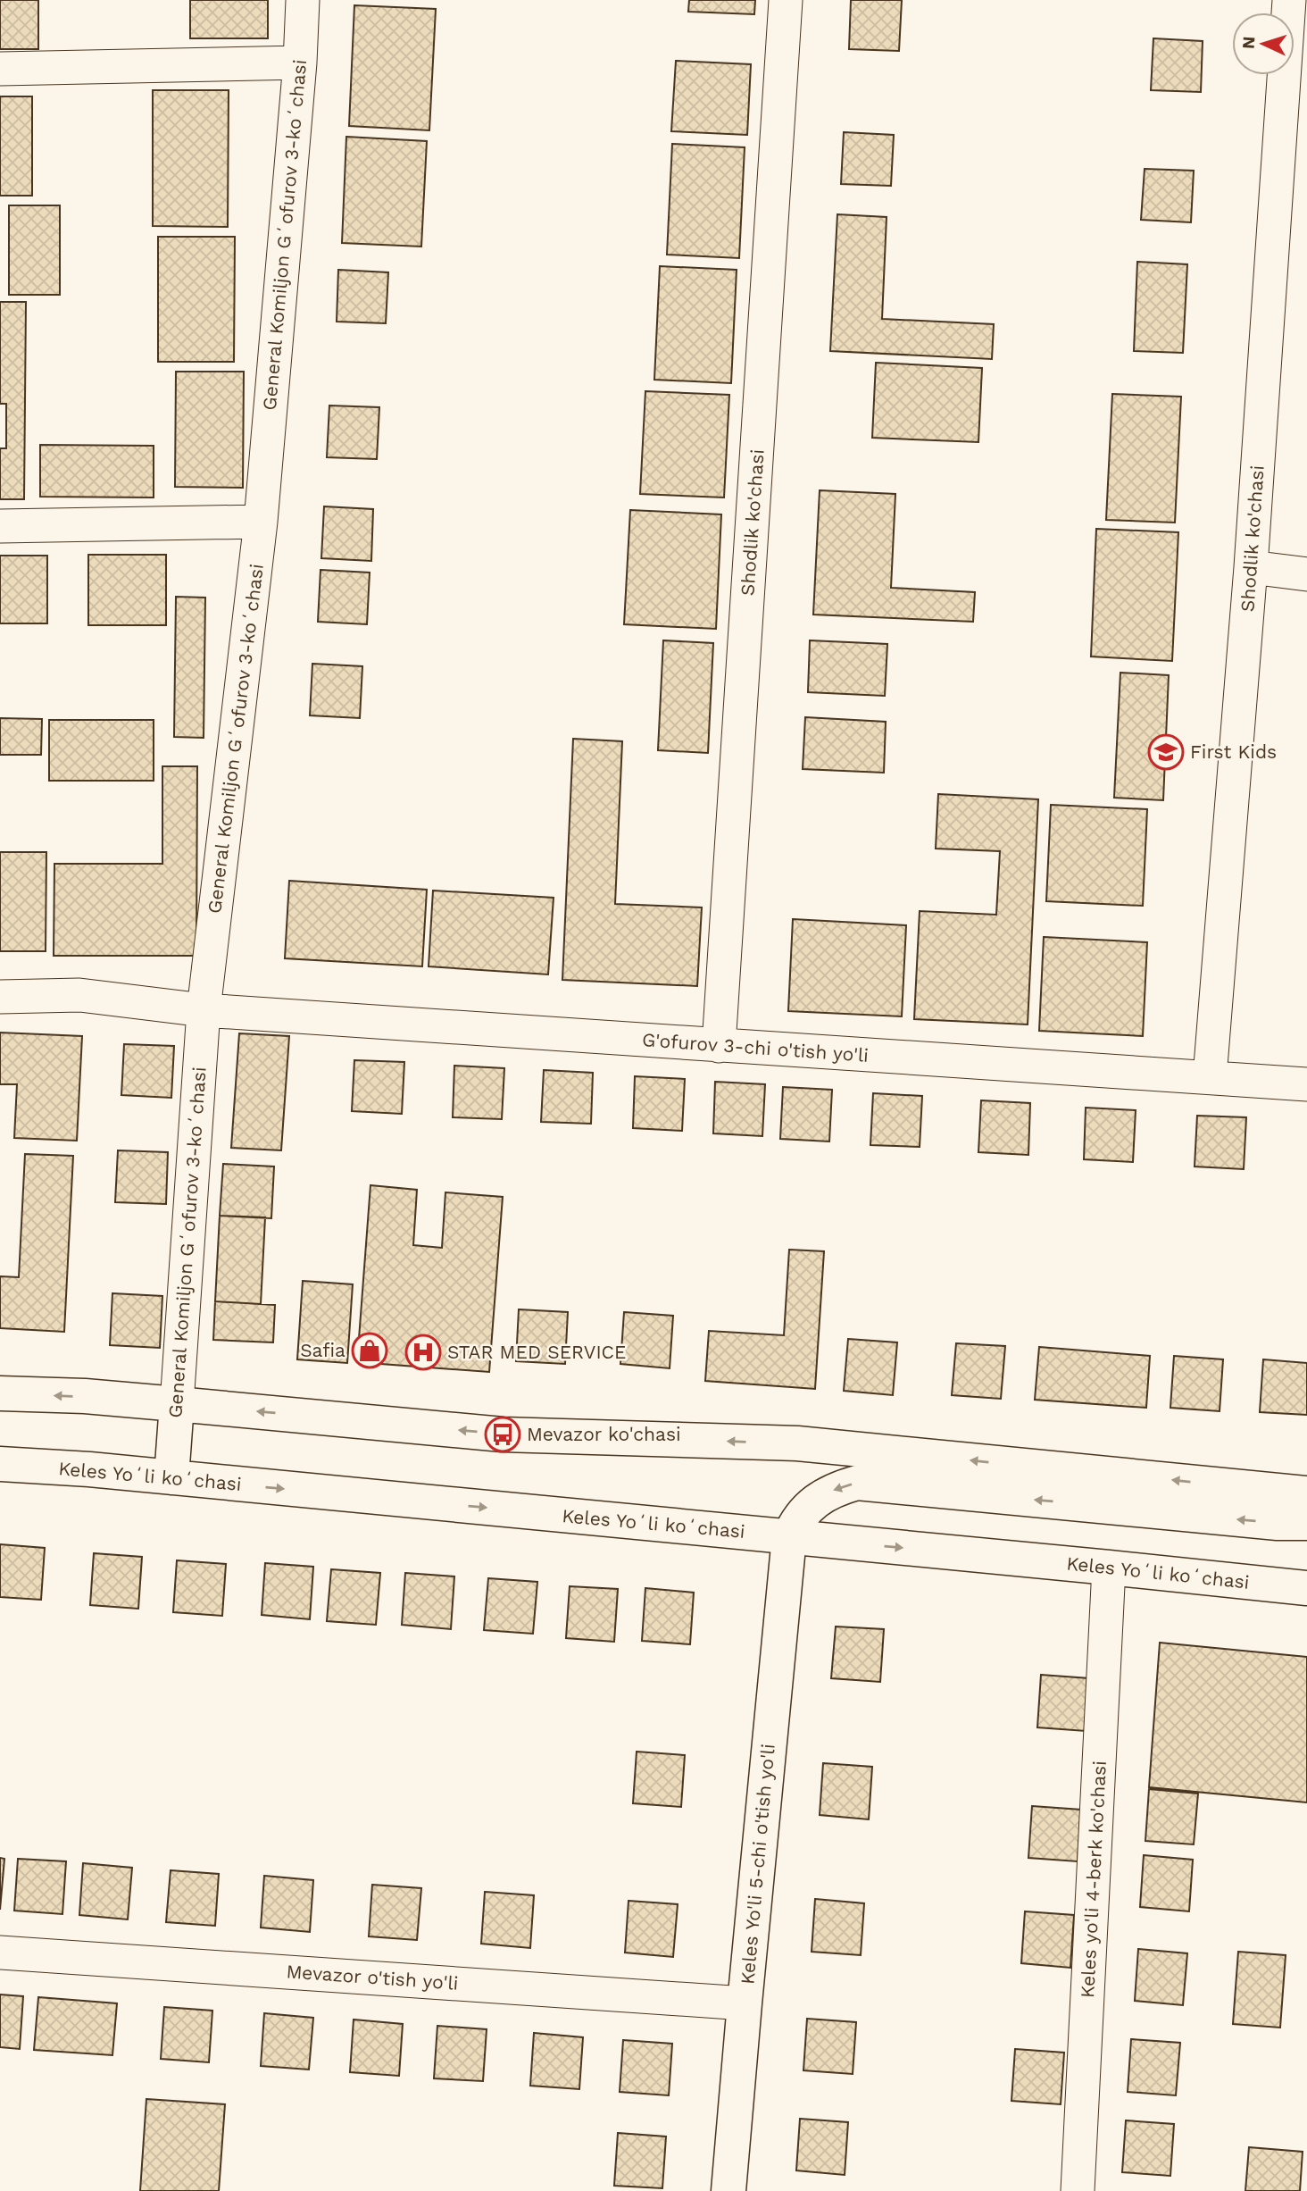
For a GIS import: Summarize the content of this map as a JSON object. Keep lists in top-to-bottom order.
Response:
{
  "streets": {
    "main road": ["General Komiljon Gʻofurov 3-koʻchasi", "Keles Yoʻli koʻchasi", "Keles Yo'li 5-chi o'tish yo'li"],
    "street": [
      "Shodlik ko'chasi",
      "G'ofurov 3-chi o'tish yo'li",
      "Keles yo'li 4-berk ko'chasi",
      "Mevazor o'tish yo'li"
    ]
  },
  "crossings": [
    ["General Komiljon Gʻofurov 3-koʻchasi", "G'ofurov 3-chi o'tish yo'li"],
    ["General Komiljon Gʻofurov 3-koʻchasi", "Keles Yoʻli koʻchasi"],
    ["Shodlik ko'chasi", "G'ofurov 3-chi o'tish yo'li"],
    ["Keles Yoʻli koʻchasi", "Keles Yo'li 5-chi o'tish yo'li"],
    ["Keles Yoʻli koʻchasi", "Keles yo'li 4-berk ko'chasi"],
    ["Keles Yo'li 5-chi o'tish yo'li", "Mevazor o'tish yo'li"]
  ],
  "places": {
    "school or university": ["First Kids"],
    "shop": ["Safia"],
    "hospital": ["STAR MED SERVICE"],
    "bus stop": ["Mevazor ko'chasi"]
  },
  "north": "left"
}
